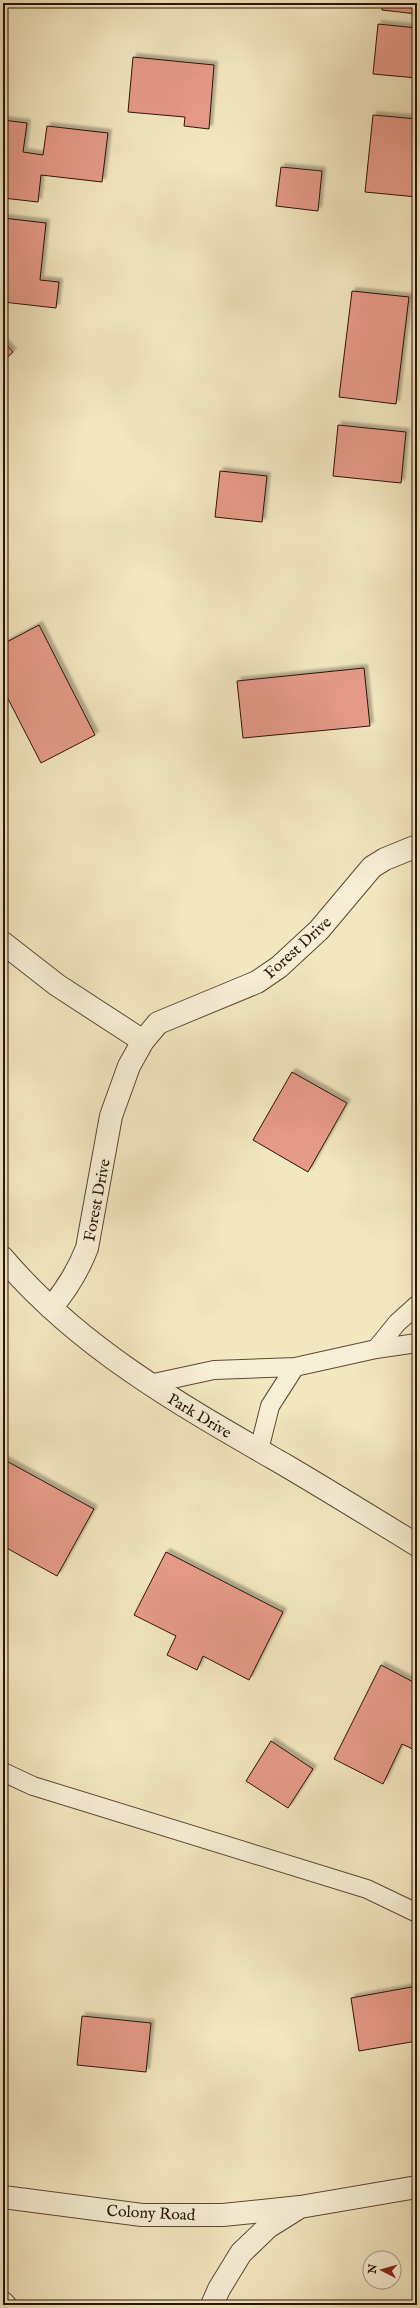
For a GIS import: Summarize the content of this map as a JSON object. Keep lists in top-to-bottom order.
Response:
{
  "streets": {
    "street": ["Forest Drive", "Park Drive", "Colony Road"]
  },
  "crossings": [
    ["Forest Drive", "Park Drive"]
  ],
  "north": "left"
}
